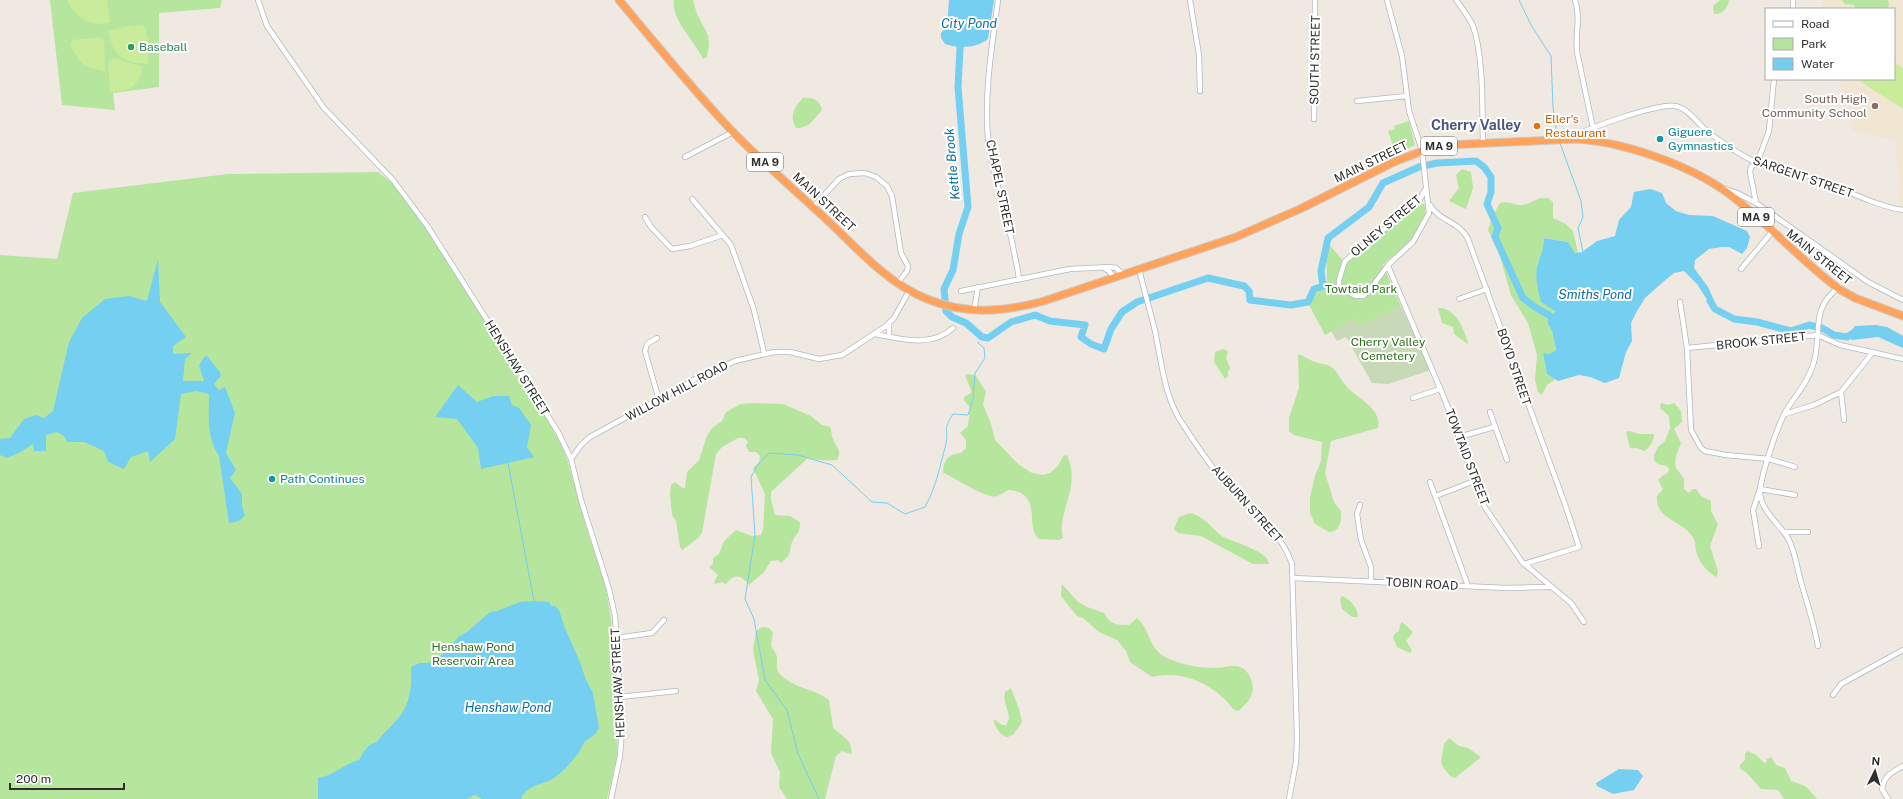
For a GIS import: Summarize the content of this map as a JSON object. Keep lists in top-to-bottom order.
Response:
{
  "streets": {
    "highway": ["MA 9", "MAIN STREET"],
    "street": [
      "SOUTH STREET",
      "SARGENT STREET",
      "CHAPEL STREET",
      "OLNEY STREET",
      "BROOK STREET",
      "BOYD STREET",
      "HENSHAW STREET",
      "WILLOW HILL ROAD",
      "TOWTAID STREET",
      "AUBURN STREET",
      "TOBIN ROAD"
    ]
  },
  "crossings": [
    ["MAIN STREET", "SARGENT STREET"],
    ["MAIN STREET", "AUBURN STREET"],
    ["OLNEY STREET", "BOYD STREET"],
    ["OLNEY STREET", "TOWTAID STREET"],
    ["BOYD STREET", "TOWTAID STREET"],
    ["HENSHAW STREET", "WILLOW HILL ROAD"],
    ["TOWTAID STREET", "TOBIN ROAD"],
    ["AUBURN STREET", "TOBIN ROAD"]
  ],
  "districts": ["Cherry Valley"],
  "water": [
    "City Pond",
    "Kettle Brook",
    "Smiths Pond",
    "Henshaw Pond"
  ],
  "parks": ["Towtaid Park", "Cherry Valley Cemetery", "Henshaw Pond Reservoir Area"],
  "places": [
    "Baseball",
    "South High Community School",
    "Eller's Restaurant",
    "Giguere Gymnastics",
    "Path Continues"
  ],
  "legend": ["Road", "Park", "Water"],
  "scale_bar": "200 m",
  "north": "top"
}
